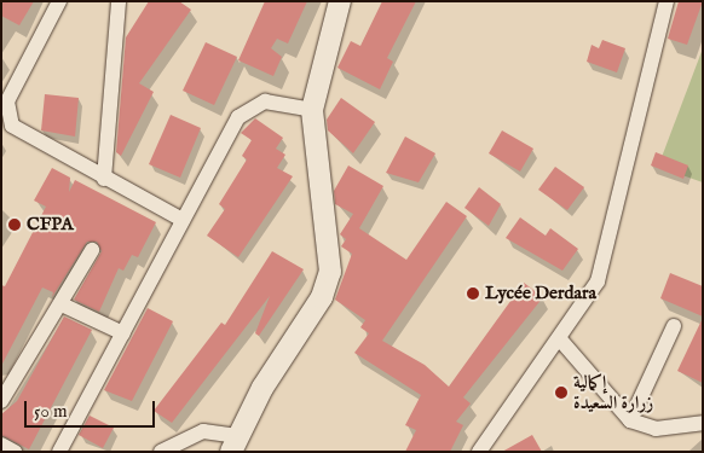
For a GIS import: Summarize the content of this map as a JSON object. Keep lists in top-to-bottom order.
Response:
{
  "places": ["CFPA", "Lycée Derdara", "إكمالية زرارة السعيدة"],
  "scale_bar": "50 m"
}
